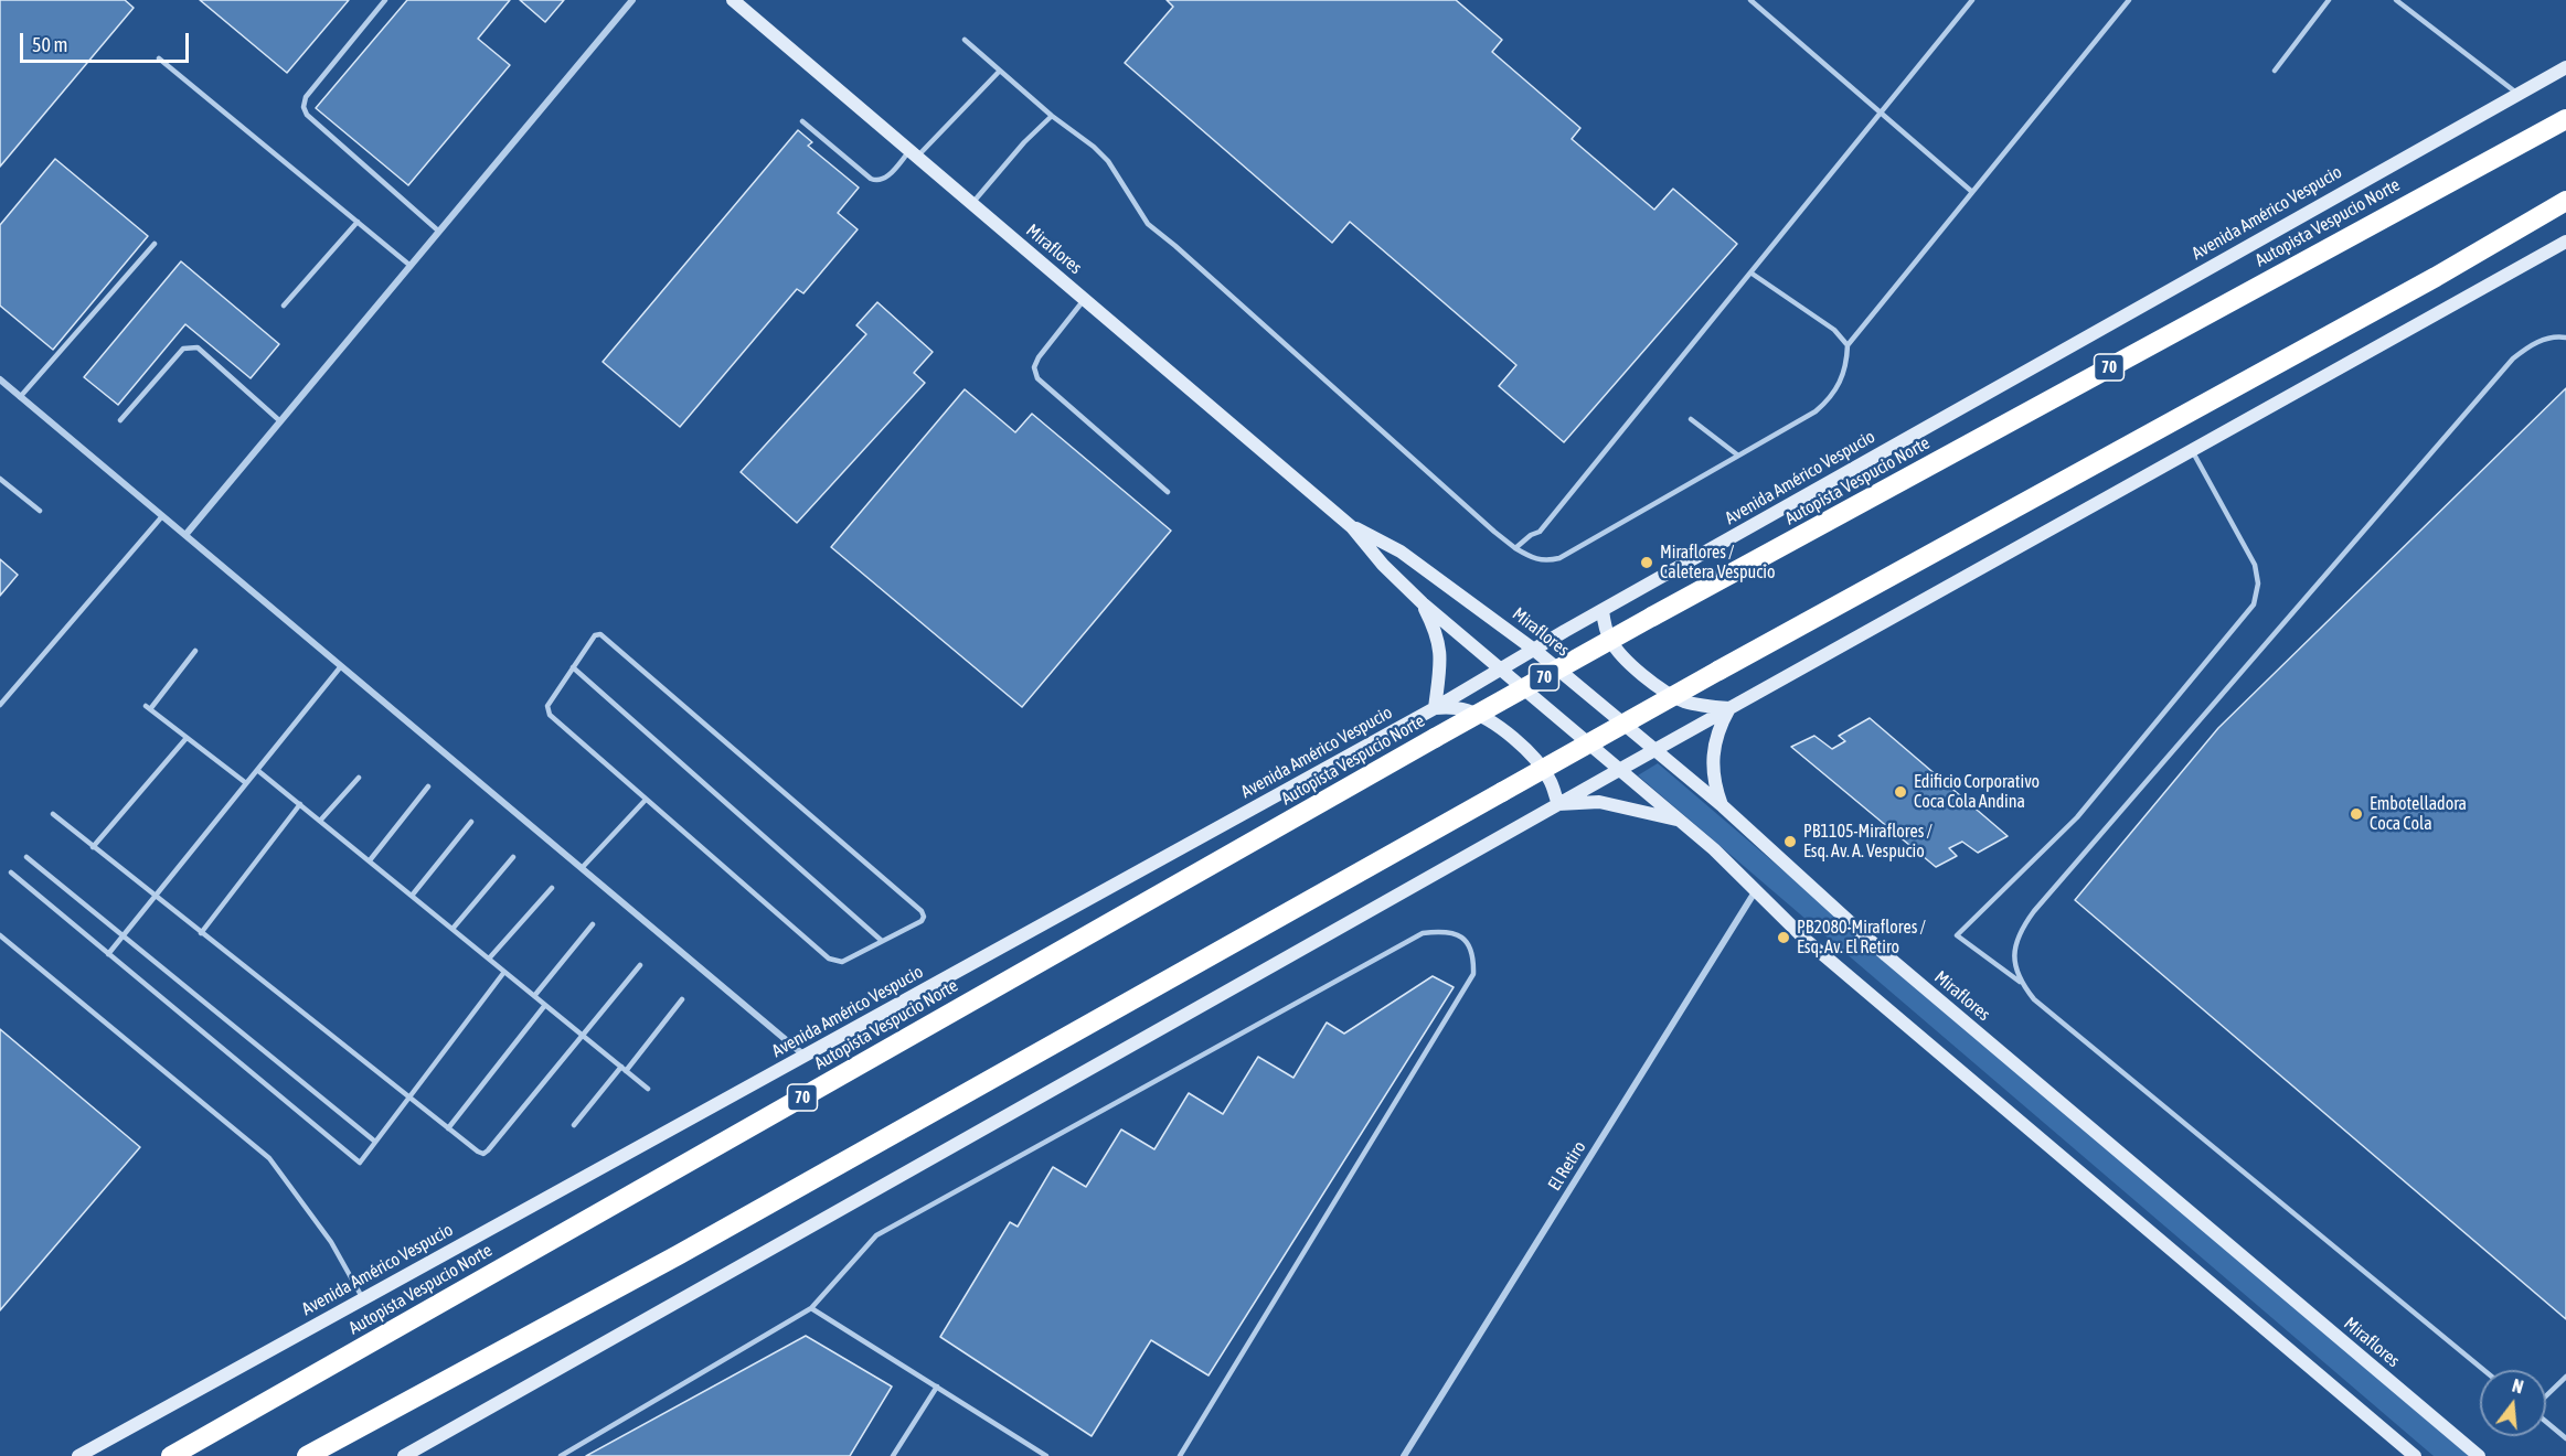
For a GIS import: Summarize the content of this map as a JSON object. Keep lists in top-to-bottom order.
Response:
{
  "streets": {
    "highway": ["Autopista Vespucio Norte", "70"],
    "main road": ["Avenida Américo Vespucio", "Miraflores"],
    "street": ["El Retiro"]
  },
  "crossings": [
    ["Avenida Américo Vespucio", "Miraflores"],
    ["Miraflores", "El Retiro"]
  ],
  "places": [
    "Miraflores / Caletera Vespucio",
    "Edificio Corporativo Coca Cola Andina",
    "Embotelladora Coca Cola",
    "PB1105-Miraflores / Esq. Av. A. Vespucio",
    "PB2080-Miraflores / Esq. Av. El Retiro"
  ],
  "scale_bar": "50 m",
  "north": "top"
}
